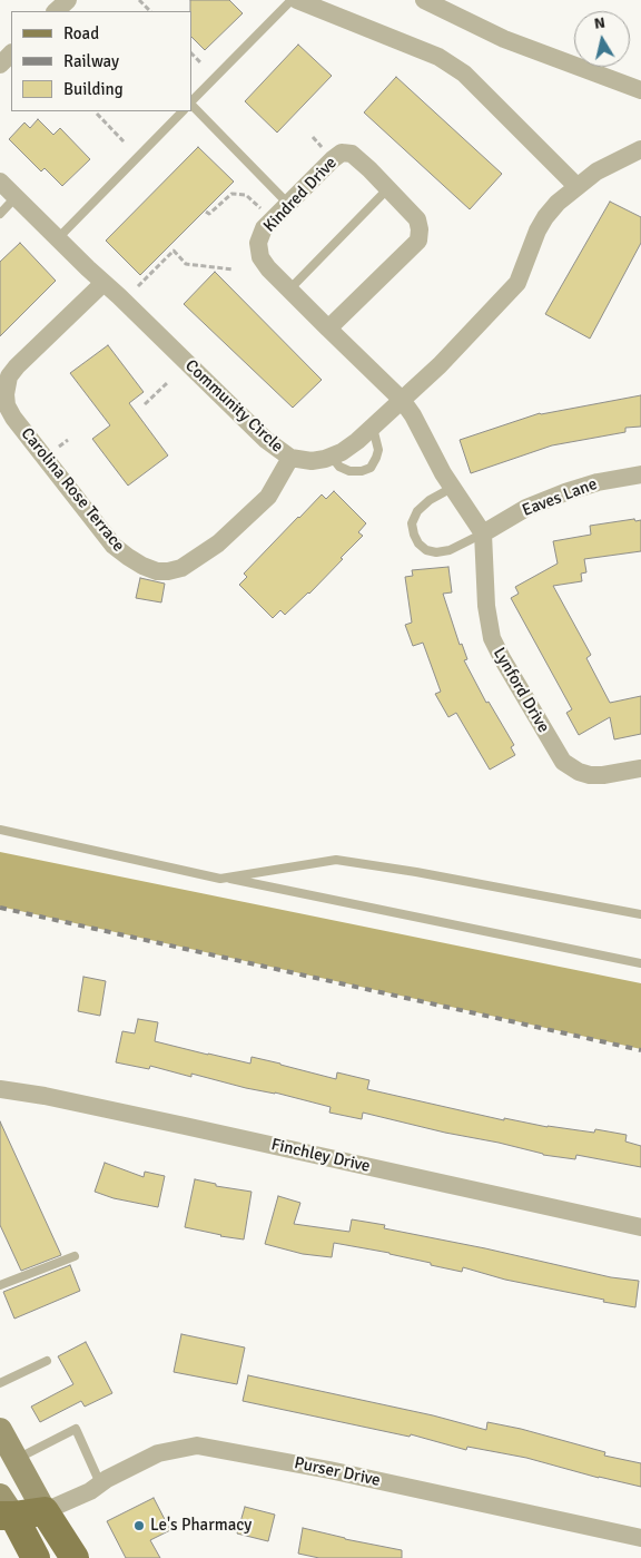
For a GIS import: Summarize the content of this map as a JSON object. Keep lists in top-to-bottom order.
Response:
{
  "streets": {
    "street": [
      "Kindred Drive",
      "Community Circle",
      "Carolina Rose Terrace",
      "Eaves Lane",
      "Lynford Drive",
      "Finchley Drive",
      "Purser Drive"
    ]
  },
  "crossings": [
    ["Kindred Drive", "Community Circle"],
    ["Kindred Drive", "Eaves Lane"],
    ["Kindred Drive", "Lynford Drive"],
    ["Community Circle", "Carolina Rose Terrace"],
    ["Eaves Lane", "Lynford Drive"]
  ],
  "places": ["Le's Pharmacy"],
  "legend": ["Road", "Railway", "Building"],
  "north": "top"
}
